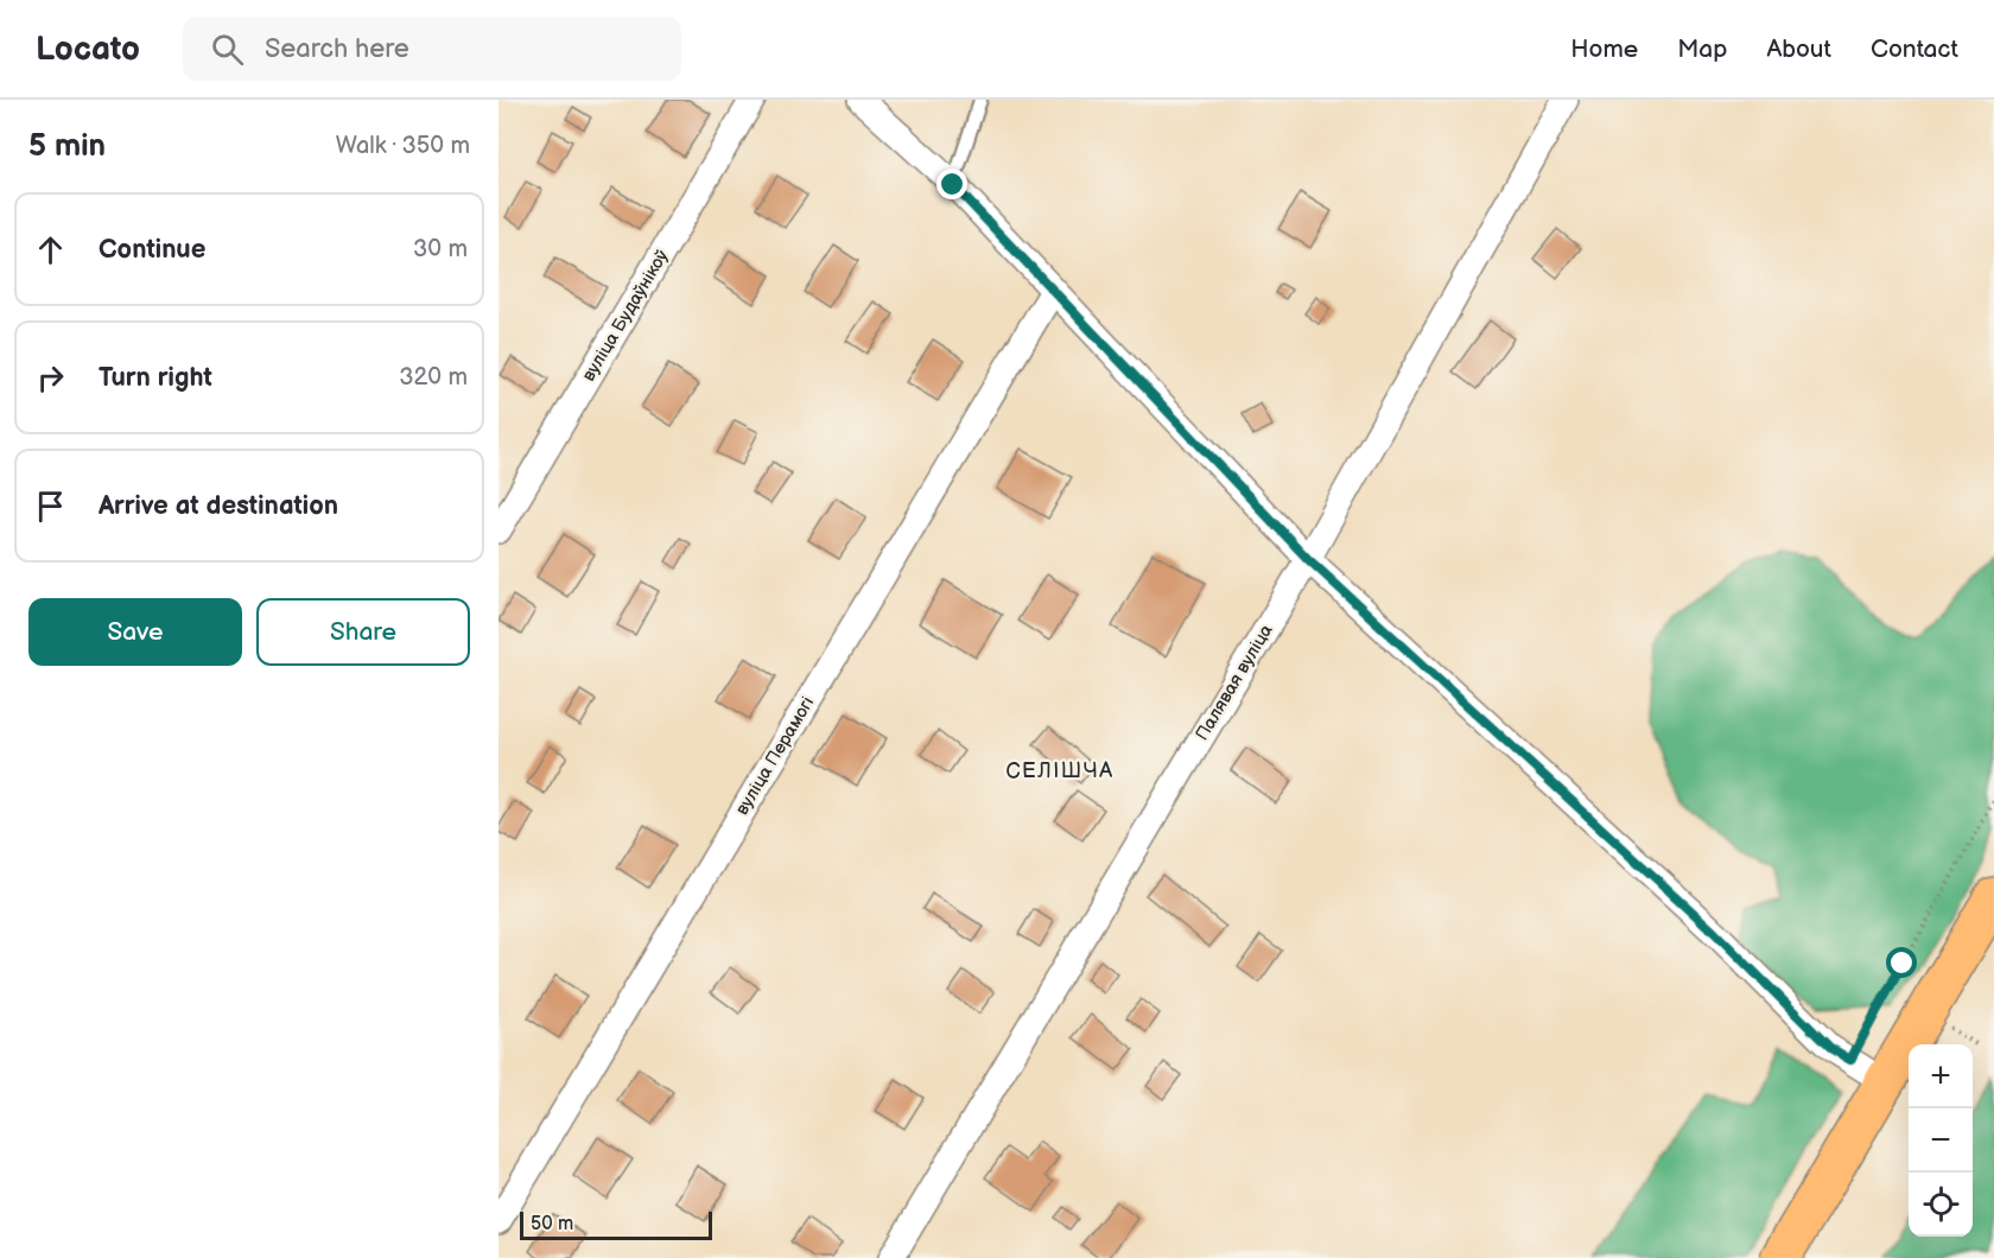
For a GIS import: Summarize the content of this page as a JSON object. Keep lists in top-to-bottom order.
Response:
{
  "streets": {
    "street": ["вуліца Будаўнікоў", "Палявая вуліца", "вуліца Перамогі"]
  },
  "districts": ["СЕЛІШЧА"],
  "scale_bar": "50 m",
  "page": {
    "header": "Locato",
    "search": "Search here",
    "nav": [
      "Home",
      "Map",
      "About",
      "Contact"
    ],
    "heading": ["5 min", "Walk · 350 m"],
    "list": [
      ["Continue", "30 m"],
      ["Turn right", "320 m"],
      "Arrive at destination"
    ],
    "buttons": ["Save", "Share"],
    "map_buttons": ["+", "−"],
    "scale": "50 m"
  }
}
